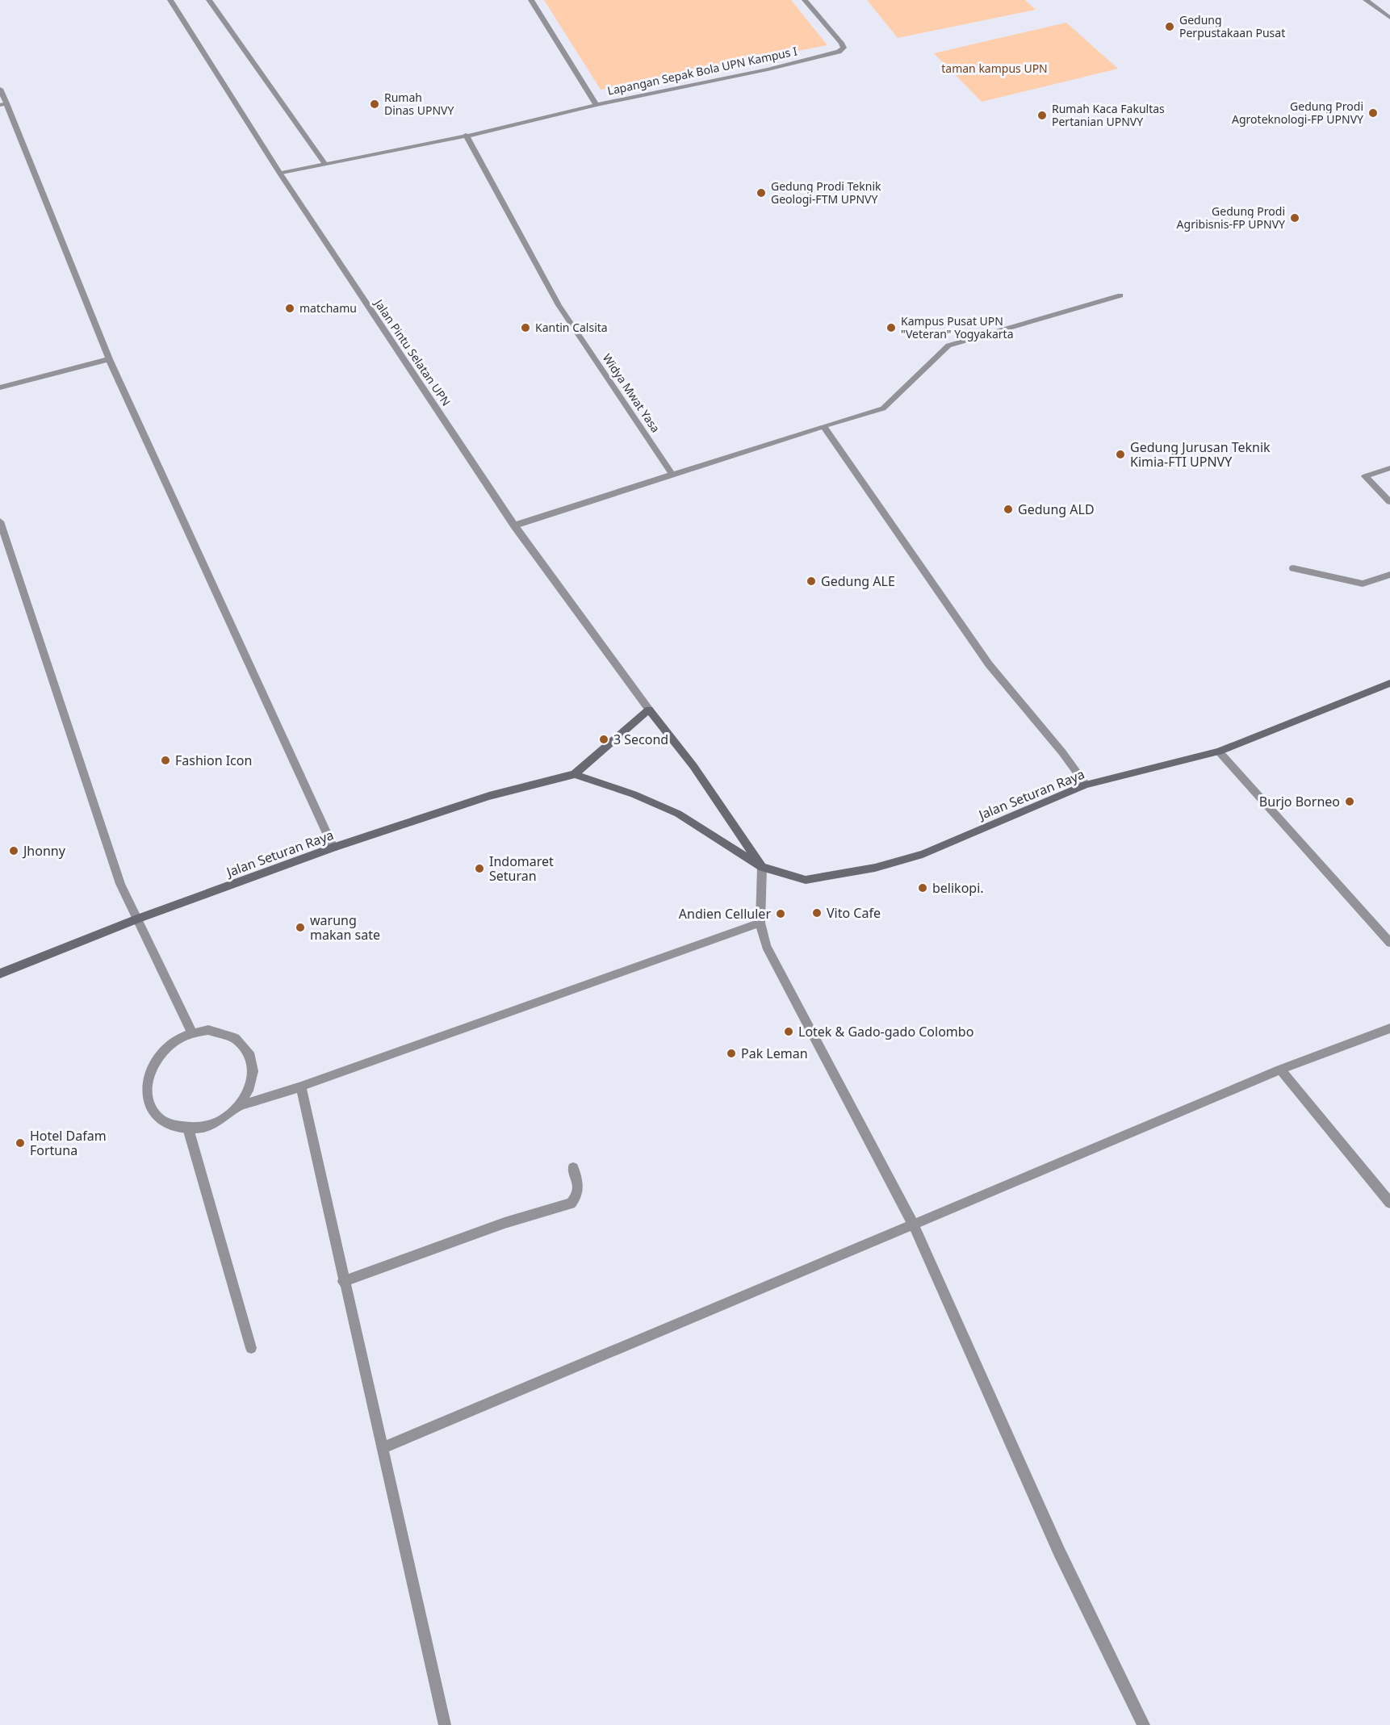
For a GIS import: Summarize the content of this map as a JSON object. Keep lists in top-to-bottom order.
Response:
{
  "streets": {
    "main road": ["Jalan Seturan Raya"],
    "street": ["Lapangan Sepak Bola UPN Kampus I", "Jalan Pintu Selatan UPN", "Widya Mwat Yasa"]
  },
  "crossings": [
    ["Jalan Pintu Selatan UPN", "Jalan Seturan Raya"]
  ],
  "parks": ["taman kampus UPN"],
  "places": [
    "Gedung Perpustakaan Pusat",
    "Rumah Dinas UPNVY",
    "Gedung Prodi Agroteknologi-FP UPNVY",
    "Rumah Kaca Fakultas Pertanian UPNVY",
    "Gedung Prodi Teknik Geologi-FTM UPNVY",
    "Gedung Prodi Agribisnis-FP UPNVY",
    "matchamu",
    "Kantin Calsita",
    "Kampus Pusat UPN \"Veteran\" Yogyakarta",
    "Gedung Jurusan Teknik Kimia-FTI UPNVY",
    "Gedung ALD",
    "Gedung ALE",
    "3 Second",
    "Fashion Icon",
    "Burjo Borneo",
    "Jhonny",
    "Indomaret Seturan",
    "belikopi.",
    "Vito Cafe",
    "Andien Celluler",
    "warung makan sate",
    "Lotek & Gado-gado Colombo",
    "Pak Leman",
    "Hotel Dafam Fortuna"
  ]
}
